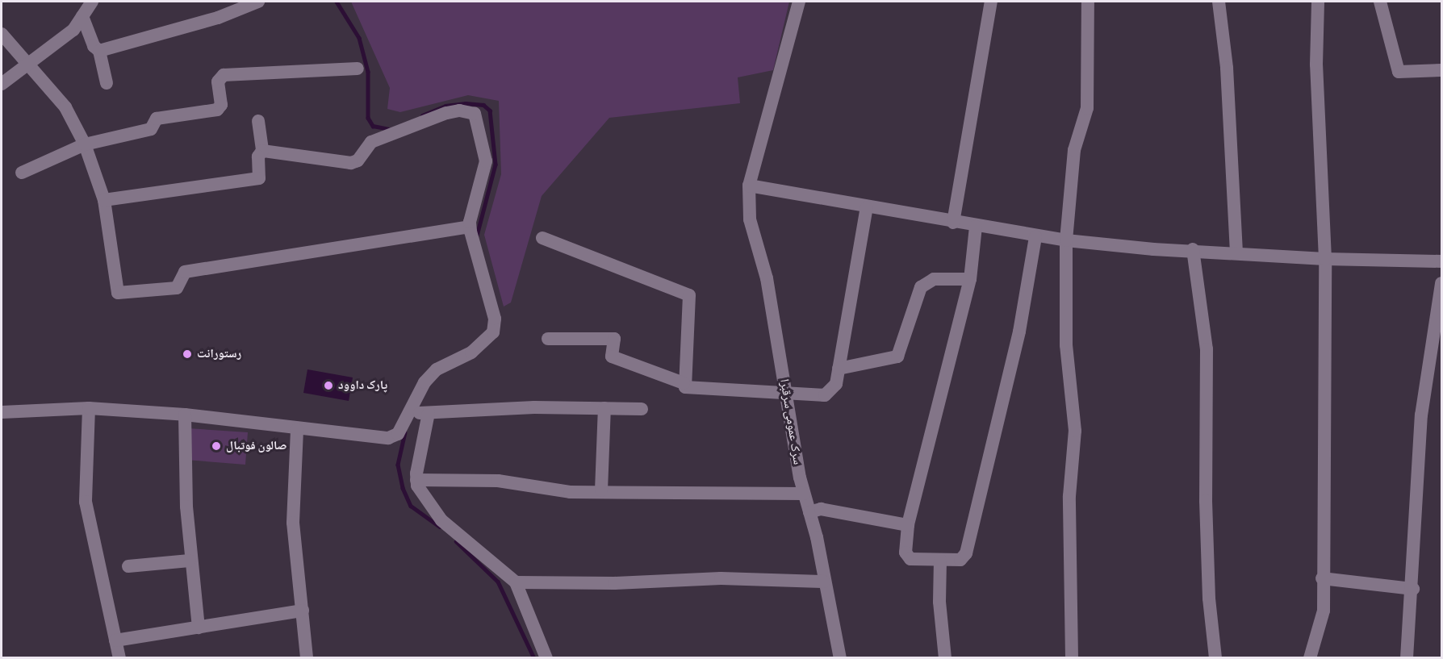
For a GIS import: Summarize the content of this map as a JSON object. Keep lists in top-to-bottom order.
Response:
{
  "streets": {
    "street": ["سرک عمومی سرقبرا"]
  },
  "places": ["رستورانت", "پارک داوود", "صالون فوتبال"]
}
